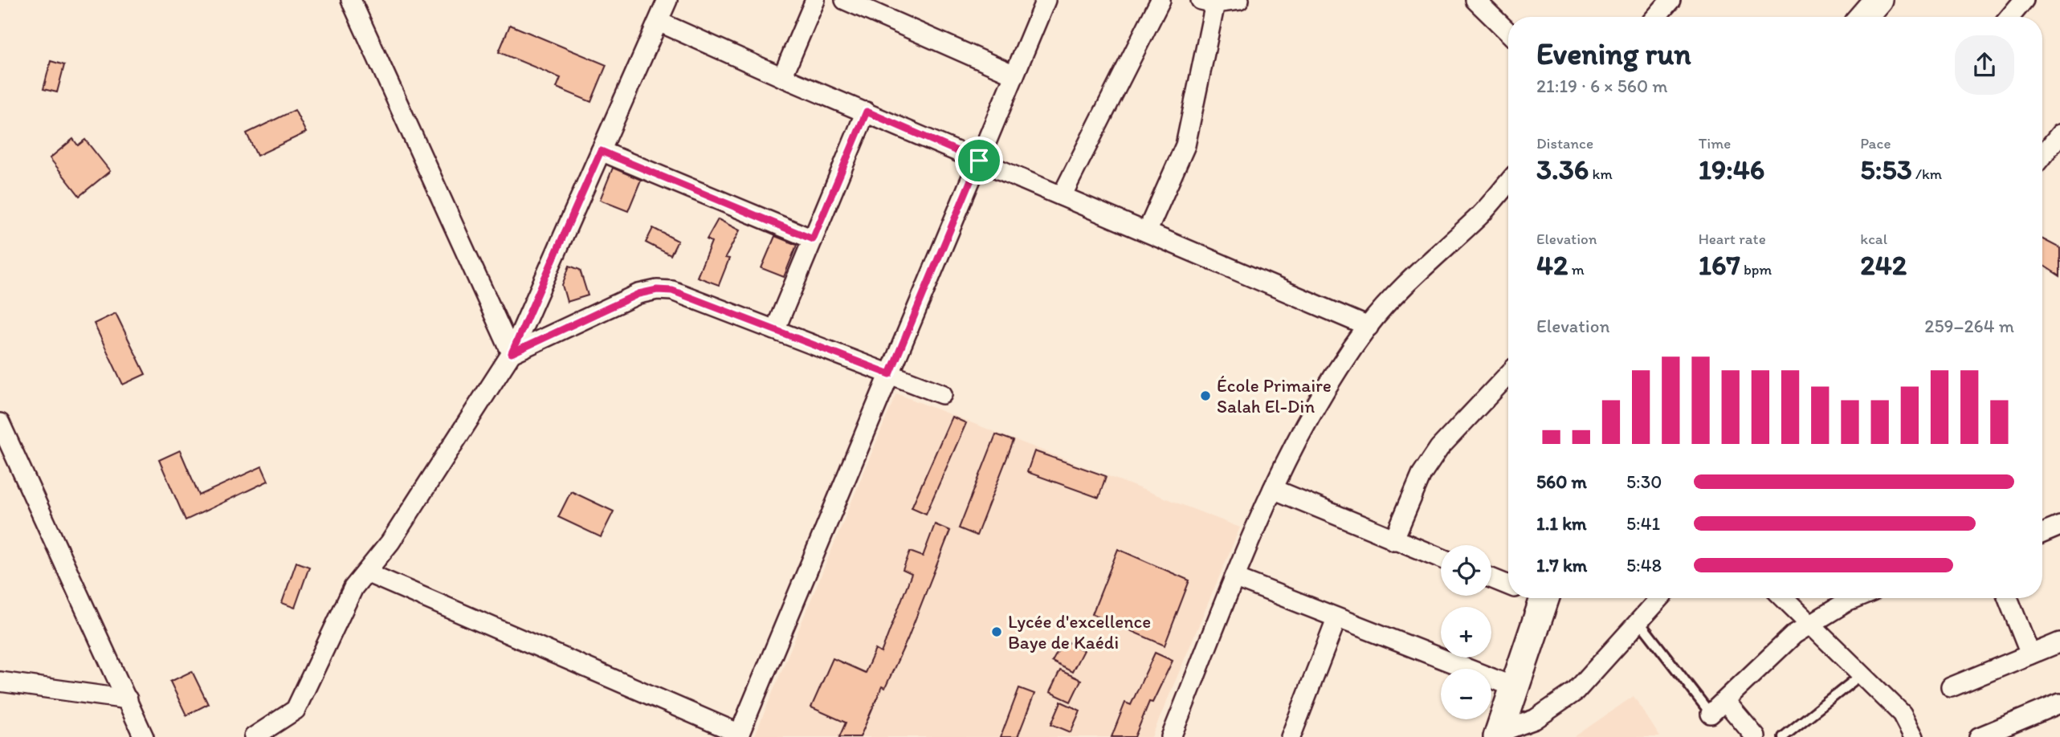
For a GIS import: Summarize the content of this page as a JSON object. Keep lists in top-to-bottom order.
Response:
{
  "places": ["École Primaire Salah El-Din", "Lycée d'excellence Baye de Kaédi"],
  "page": {
    "heading": ["Evening run", "21:19 · 6 × 560 m"],
    "stats": [
      ["Distance", "3.36 km"],
      ["Time", "19:46"],
      ["Pace", "5:53 /km"],
      ["Elevation", "42 m"],
      ["Heart rate", "167 bpm"],
      ["kcal", "242"]
    ],
    "chart": ["Elevation", "259–264 m"],
    "list": [
      {
        "name": "560 m",
        "note": "5:30"
      },
      {
        "name": "1.1 km",
        "note": "5:41"
      },
      {
        "name": "1.7 km",
        "note": "5:48"
      }
    ],
    "map_buttons": ["+", "−"]
  }
}
